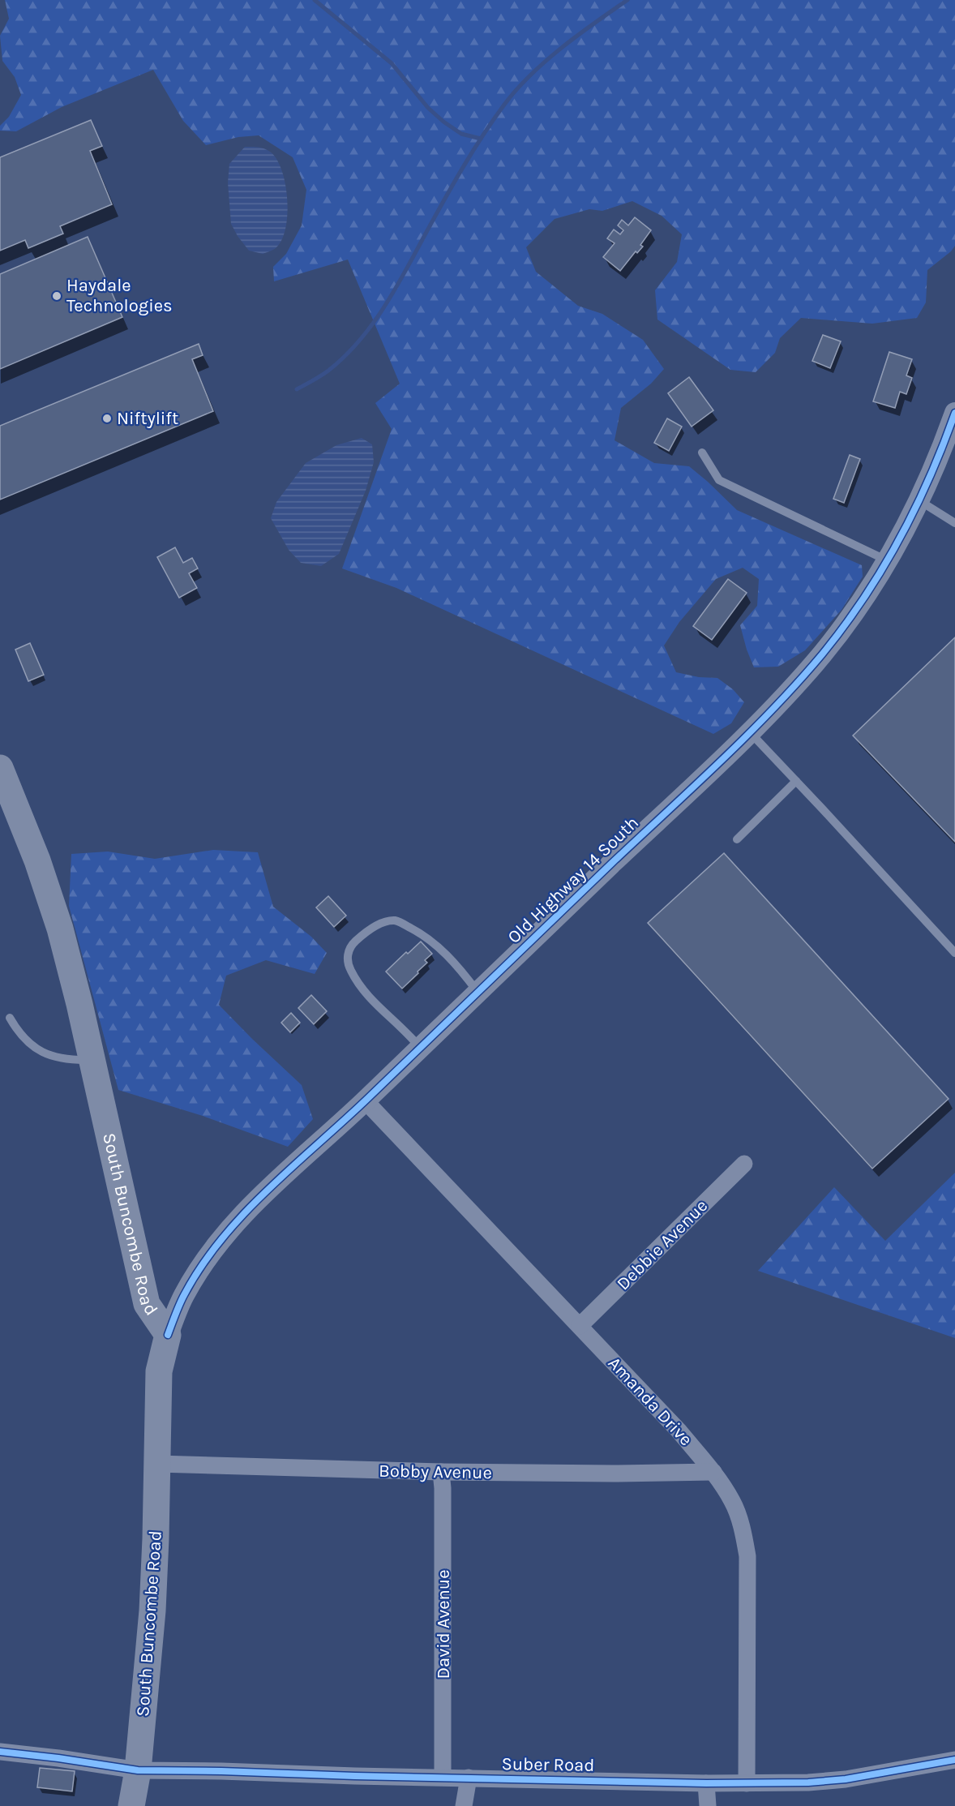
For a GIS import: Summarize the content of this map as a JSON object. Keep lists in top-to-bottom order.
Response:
{
  "streets": {
    "main road": ["South Buncombe Road"],
    "street": [
      "Old Highway 14 South",
      "Debbie Avenue",
      "Amanda Drive",
      "Bobby Avenue",
      "David Avenue",
      "Suber Road"
    ]
  },
  "crossings": [
    ["Old Highway 14 South", "South Buncombe Road"],
    ["Old Highway 14 South", "Amanda Drive"],
    ["South Buncombe Road", "Bobby Avenue"],
    ["South Buncombe Road", "Suber Road"],
    ["Debbie Avenue", "Amanda Drive"],
    ["Amanda Drive", "Bobby Avenue"],
    ["Amanda Drive", "Suber Road"],
    ["Bobby Avenue", "David Avenue"],
    ["David Avenue", "Suber Road"]
  ],
  "places": ["Haydale Technologies", "Niftylift"]
}
